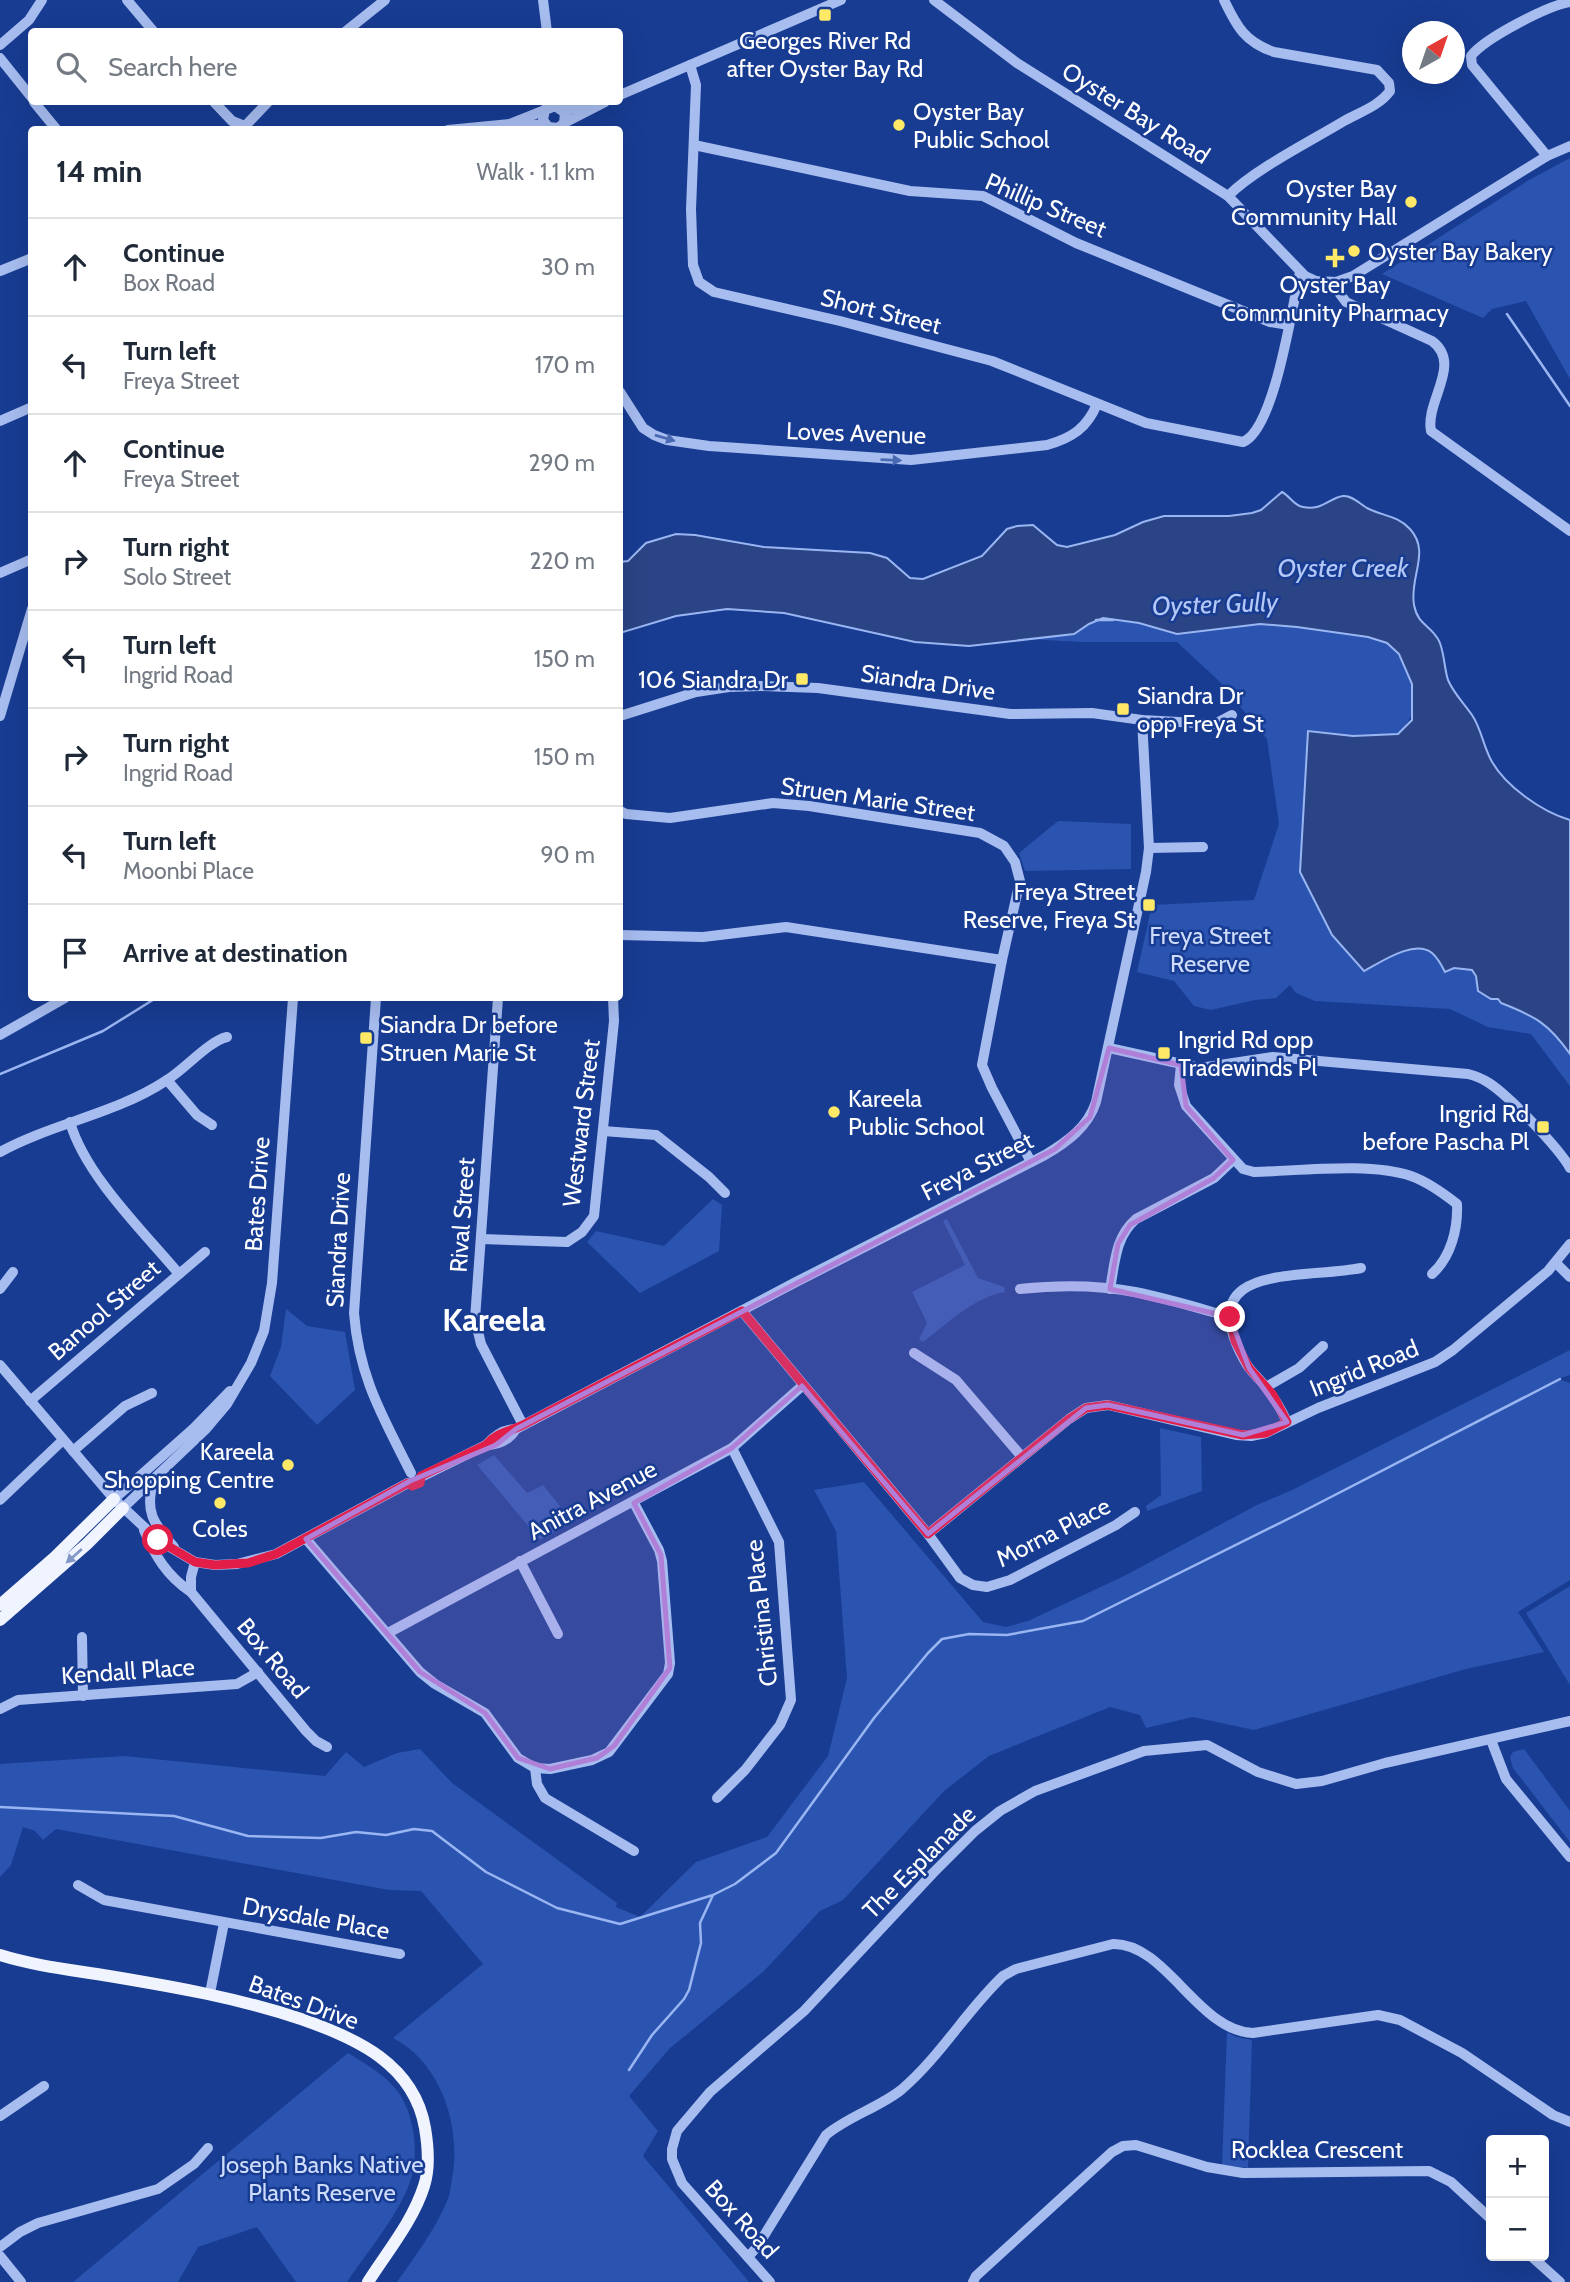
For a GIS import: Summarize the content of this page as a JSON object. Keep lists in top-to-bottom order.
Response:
{
  "streets": {
    "main road": ["Bates Drive"],
    "street": [
      "Oyster Bay Road",
      "Phillip Street",
      "Short Street",
      "Loves Avenue",
      "Siandra Drive",
      "Struen Marie Street",
      "Westward Street",
      "Freya Street",
      "Rival Street",
      "Banool Street",
      "Ingrid Road",
      "Anitra Avenue",
      "Morna Place",
      "Christina Place",
      "Box Road",
      "Kendall Place",
      "The Esplanade",
      "Drysdale Place",
      "Rocklea Crescent"
    ]
  },
  "crossings": [
    ["Phillip Street", "Short Street"],
    ["Short Street", "Loves Avenue"],
    ["Siandra Drive", "Freya Street"],
    ["Struen Marie Street", "Freya Street"],
    ["Westward Street", "Rival Street"],
    ["Freya Street", "Rival Street"],
    ["Freya Street", "Morna Place"],
    ["Freya Street", "Box Road"],
    ["Bates Drive", "Box Road"],
    ["Bates Drive", "Drysdale Place"],
    ["Banool Street", "Box Road"],
    ["Ingrid Road", "Morna Place"],
    ["Anitra Avenue", "Morna Place"],
    ["Anitra Avenue", "Christina Place"],
    ["Box Road", "Kendall Place"],
    ["Box Road", "The Esplanade"]
  ],
  "one_way": ["Loves Avenue"],
  "districts": ["Kareela"],
  "water": ["Oyster Creek", "Oyster Gully"],
  "parks": ["Freya Street Reserve", "Joseph Banks Native Plants Reserve"],
  "places": {
    "transit": [
      "Georges River Rd after Oyster Bay Rd",
      "106 Siandra Dr",
      "Siandra Dr opp Freya St",
      "Freya Street Reserve, Freya St",
      "Siandra Dr before Struen Marie St",
      "Ingrid Rd opp Tradewinds Pl",
      "Ingrid Rd before Pascha Pl"
    ],
    "other": [
      "Oyster Bay Public School",
      "Oyster Bay Community Hall",
      "Oyster Bay Bakery",
      "Kareela Public School",
      "Kareela Shopping Centre",
      "Coles"
    ],
    "health": ["Oyster Bay Community Pharmacy"]
  },
  "north": "top right",
  "page": {
    "search": "Search here",
    "heading": ["14 min", "Walk · 1.1 km"],
    "list": [
      ["Continue", "Box Road", "30 m"],
      ["Turn left", "Freya Street", "170 m"],
      ["Continue", "Freya Street", "290 m"],
      ["Turn right", "Solo Street", "220 m"],
      ["Turn left", "Ingrid Road", "150 m"],
      ["Turn right", "Ingrid Road", "150 m"],
      ["Turn left", "Moonbi Place", "90 m"],
      "Arrive at destination"
    ],
    "map_buttons": ["+", "−"]
  }
}
